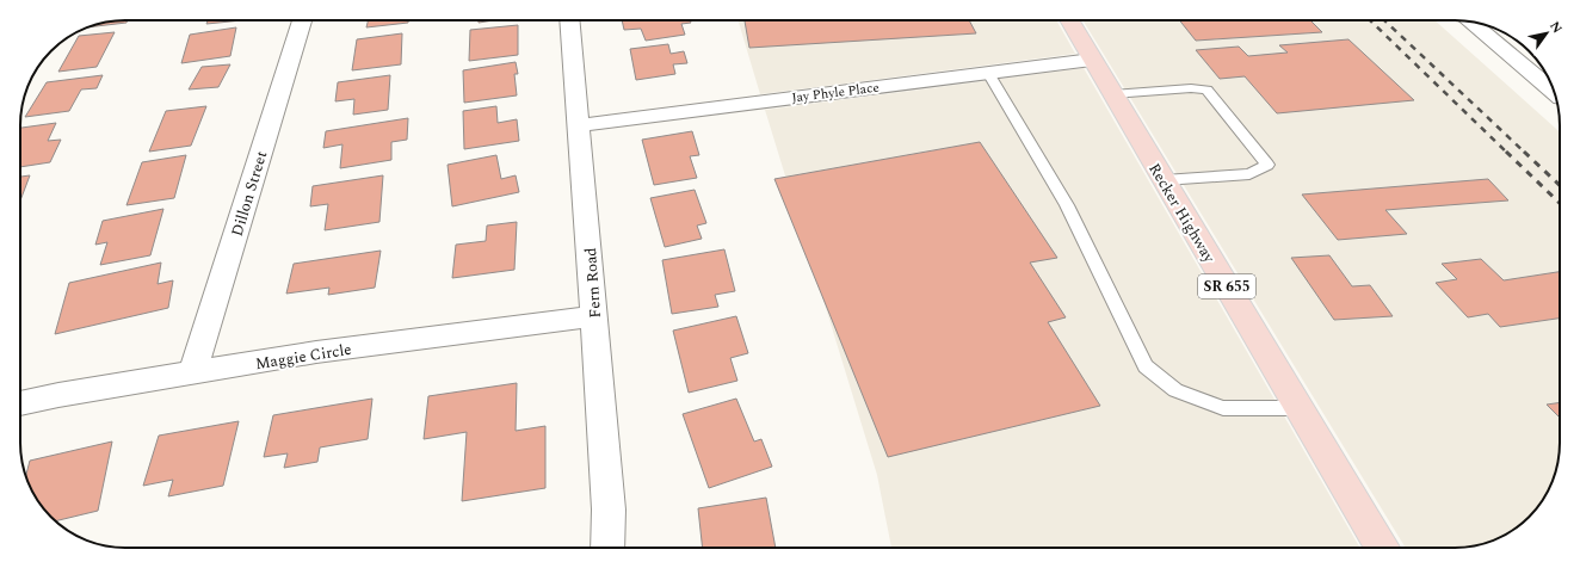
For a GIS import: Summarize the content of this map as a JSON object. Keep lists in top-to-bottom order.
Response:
{
  "streets": {
    "main road": ["Recker Highway", "SR 655"],
    "street": [
      "Jay Phyle Place",
      "Dillon Street",
      "Fern Road",
      "Maggie Circle"
    ]
  },
  "crossings": [
    ["Jay Phyle Place", "Recker Highway"],
    ["Jay Phyle Place", "Fern Road"],
    ["Dillon Street", "Maggie Circle"],
    ["Fern Road", "Maggie Circle"]
  ],
  "north": "top right"
}
